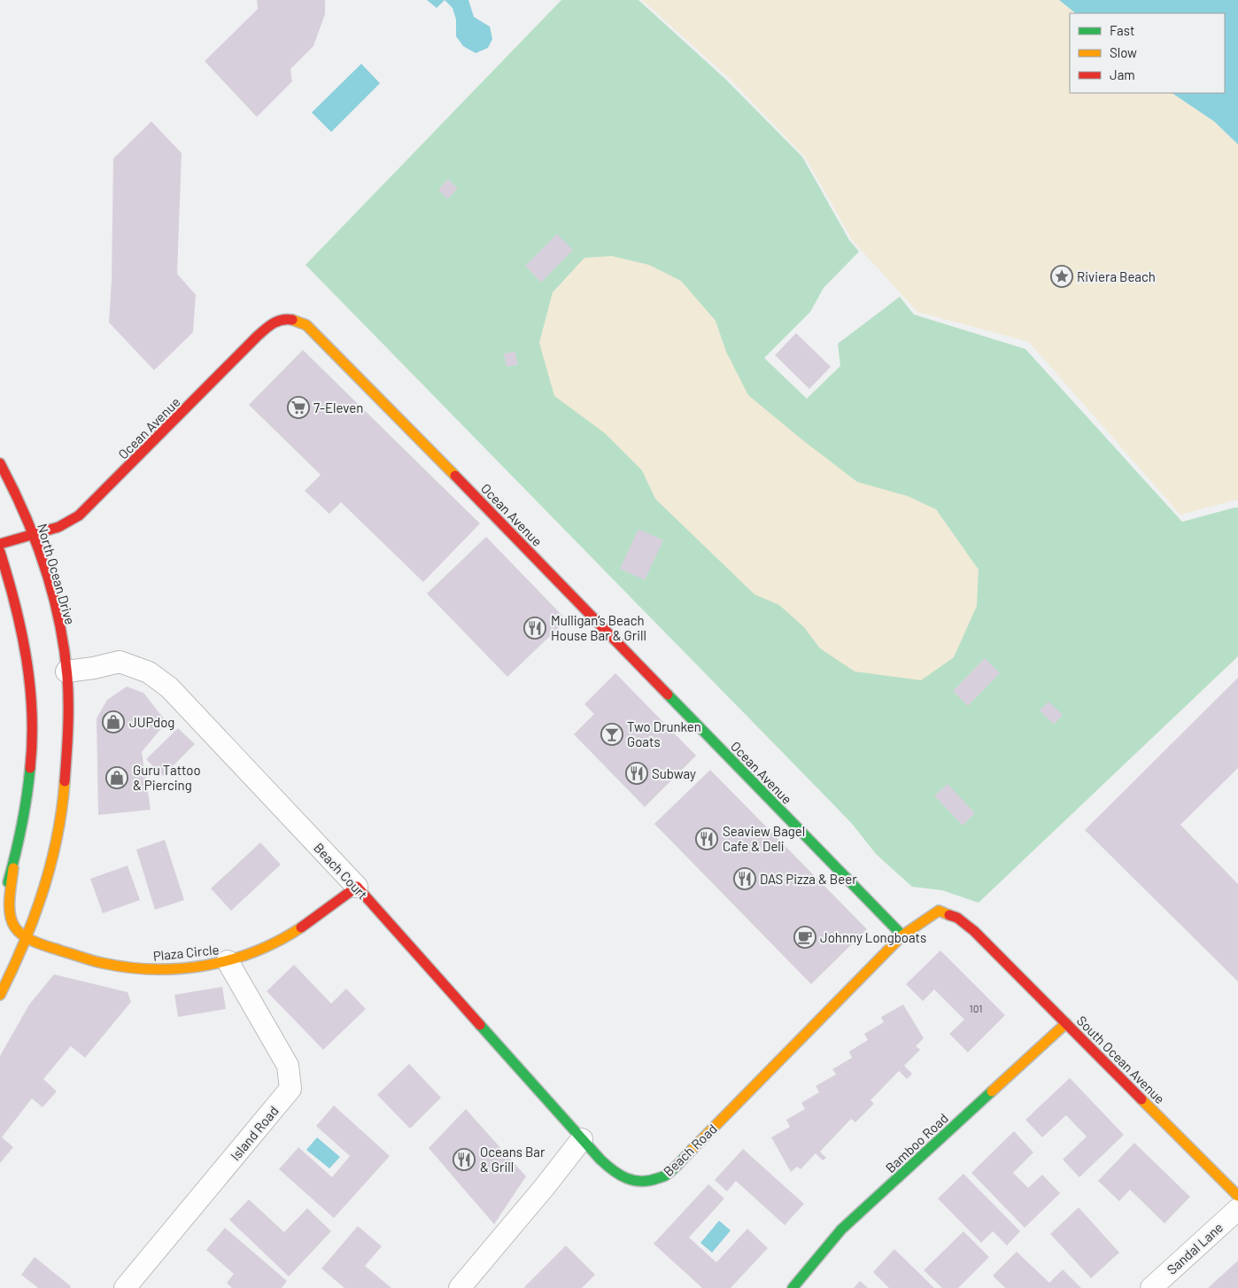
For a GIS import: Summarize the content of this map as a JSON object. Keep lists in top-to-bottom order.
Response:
{
  "streets": {
    "street": [
      "Ocean Avenue",
      "North Ocean Drive",
      "Beach Court",
      "Plaza Circle",
      "South Ocean Avenue",
      "Island Road",
      "Bamboo Road",
      "Beach Road",
      "Sandal Lane"
    ]
  },
  "crossings": [
    ["Ocean Avenue", "North Ocean Drive"],
    ["Ocean Avenue", "South Ocean Avenue"],
    ["Ocean Avenue", "Beach Road"],
    ["North Ocean Drive", "Beach Court"],
    ["North Ocean Drive", "Plaza Circle"],
    ["Beach Court", "Plaza Circle"],
    ["Beach Court", "Beach Road"],
    ["Plaza Circle", "Island Road"],
    ["South Ocean Avenue", "Bamboo Road"],
    ["South Ocean Avenue", "Beach Road"]
  ],
  "places": {
    "place": ["Riviera Beach"],
    "supermarket": ["7-Eleven"],
    "restaurant": [
      "Mulligan’s Beach House Bar & Grill",
      "Subway",
      "Seaview Bagel Cafe & Deli",
      "DAS Pizza & Beer",
      "Oceans Bar & Grill"
    ],
    "shop": ["JUPdog", "Guru Tattoo & Piercing"],
    "bar": ["Two Drunken Goats"],
    "cafe": ["Johnny Longboats"]
  },
  "house_numbers": ["101"],
  "legend": ["Fast", "Slow", "Jam"]
}
